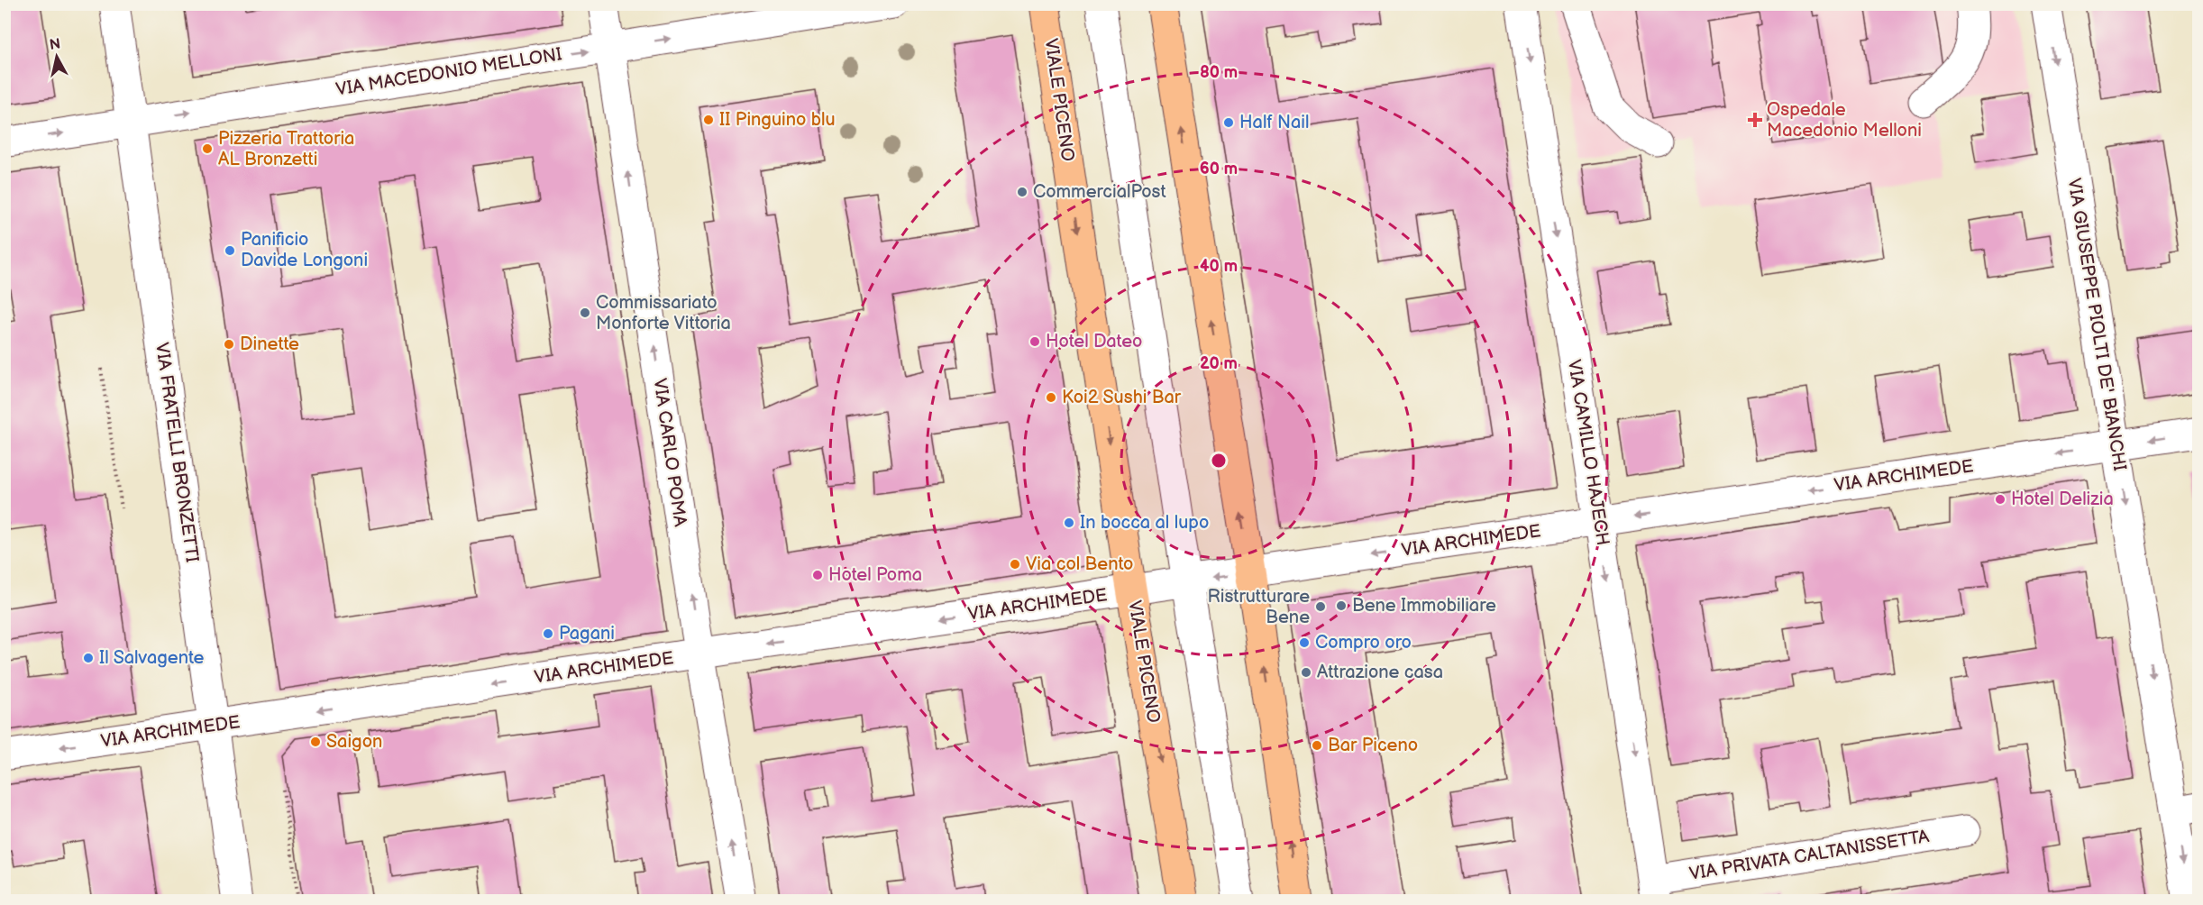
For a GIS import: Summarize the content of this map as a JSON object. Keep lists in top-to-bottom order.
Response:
{
  "streets": {
    "main road": ["VIALE PICENO"],
    "street": [
      "VIA MACEDONIO MELLONI",
      "VIA GIUSEPPE PIOLTI DE' BIANCHI",
      "VIA FRATELLI BRONZETTI",
      "VIA CARLO POMA",
      "VIA CAMILLO HAJECH",
      "VIA ARCHIMEDE",
      "VIA PRIVATA CALTANISSETTA"
    ]
  },
  "crossings": [
    ["VIA MACEDONIO MELLONI", "VIA FRATELLI BRONZETTI"],
    ["VIA MACEDONIO MELLONI", "VIA CARLO POMA"],
    ["VIALE PICENO", "VIA ARCHIMEDE"],
    ["VIA GIUSEPPE PIOLTI DE' BIANCHI", "VIA ARCHIMEDE"],
    ["VIA FRATELLI BRONZETTI", "VIA ARCHIMEDE"],
    ["VIA CARLO POMA", "VIA ARCHIMEDE"],
    ["VIA CAMILLO HAJECH", "VIA ARCHIMEDE"],
    ["VIA CAMILLO HAJECH", "VIA PRIVATA CALTANISSETTA"]
  ],
  "one_way": [
    "VIA MACEDONIO MELLONI",
    "VIA GIUSEPPE PIOLTI DE' BIANCHI",
    "VIA CARLO POMA",
    "VIA CAMILLO HAJECH",
    "VIA ARCHIMEDE"
  ],
  "places": {
    "other": [
      "II Pinguino blu",
      "Half Nail",
      "Pizzeria Trattoria AL Bronzetti",
      "CommercialPost",
      "Panificio Davide Longoni",
      "Commissariato Monforte Vittoria",
      "Hotel Dateo",
      "Dinette",
      "Koi2 Sushi Bar",
      "Hotel Delizia",
      "In bocca al lupo",
      "Via col Bento",
      "Hotel Poma",
      "Bene Immobiliare",
      "Ristrutturare Bene",
      "Pagani",
      "Compro oro",
      "Il Salvagente",
      "Attrazione casa",
      "Saigon",
      "Bar Piceno"
    ],
    "health": ["Ospedale Macedonio Melloni"]
  },
  "north": "top",
  "rings": [
    "80 m",
    "60 m",
    "40 m",
    "20 m"
  ]
}
